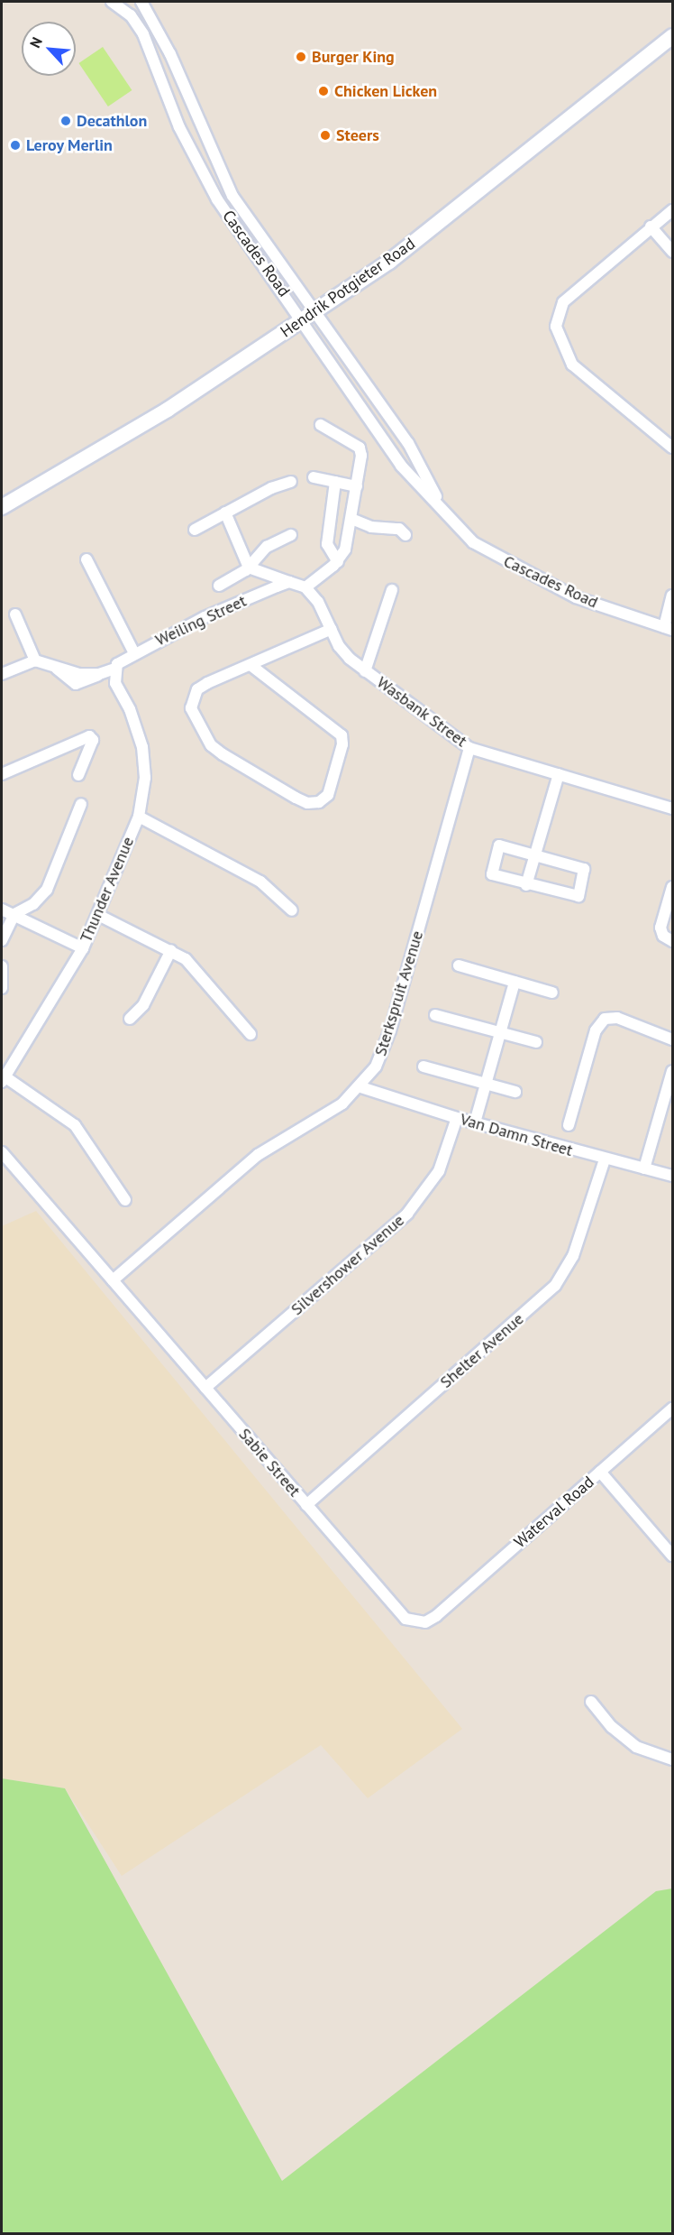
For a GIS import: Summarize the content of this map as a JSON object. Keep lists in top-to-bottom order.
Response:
{
  "streets": {
    "main road": ["Hendrik Potgieter Road"],
    "street": [
      "Cascades Road",
      "Weiling Street",
      "Wasbank Street",
      "Thunder Avenue",
      "Sterkspruit Avenue",
      "Van Damn Street",
      "Silvershower Avenue",
      "Shelter Avenue",
      "Sabie Street",
      "Waterval Road"
    ]
  },
  "crossings": [
    ["Cascades Road", "Hendrik Potgieter Road"],
    ["Weiling Street", "Thunder Avenue"],
    ["Wasbank Street", "Sterkspruit Avenue"],
    ["Sterkspruit Avenue", "Van Damn Street"],
    ["Sterkspruit Avenue", "Sabie Street"],
    ["Van Damn Street", "Silvershower Avenue"],
    ["Van Damn Street", "Shelter Avenue"],
    ["Silvershower Avenue", "Sabie Street"],
    ["Shelter Avenue", "Sabie Street"],
    ["Sabie Street", "Waterval Road"]
  ],
  "places": [
    "Burger King",
    "Chicken Licken",
    "Decathlon",
    "Steers",
    "Leroy Merlin"
  ],
  "north": "top left"
}
